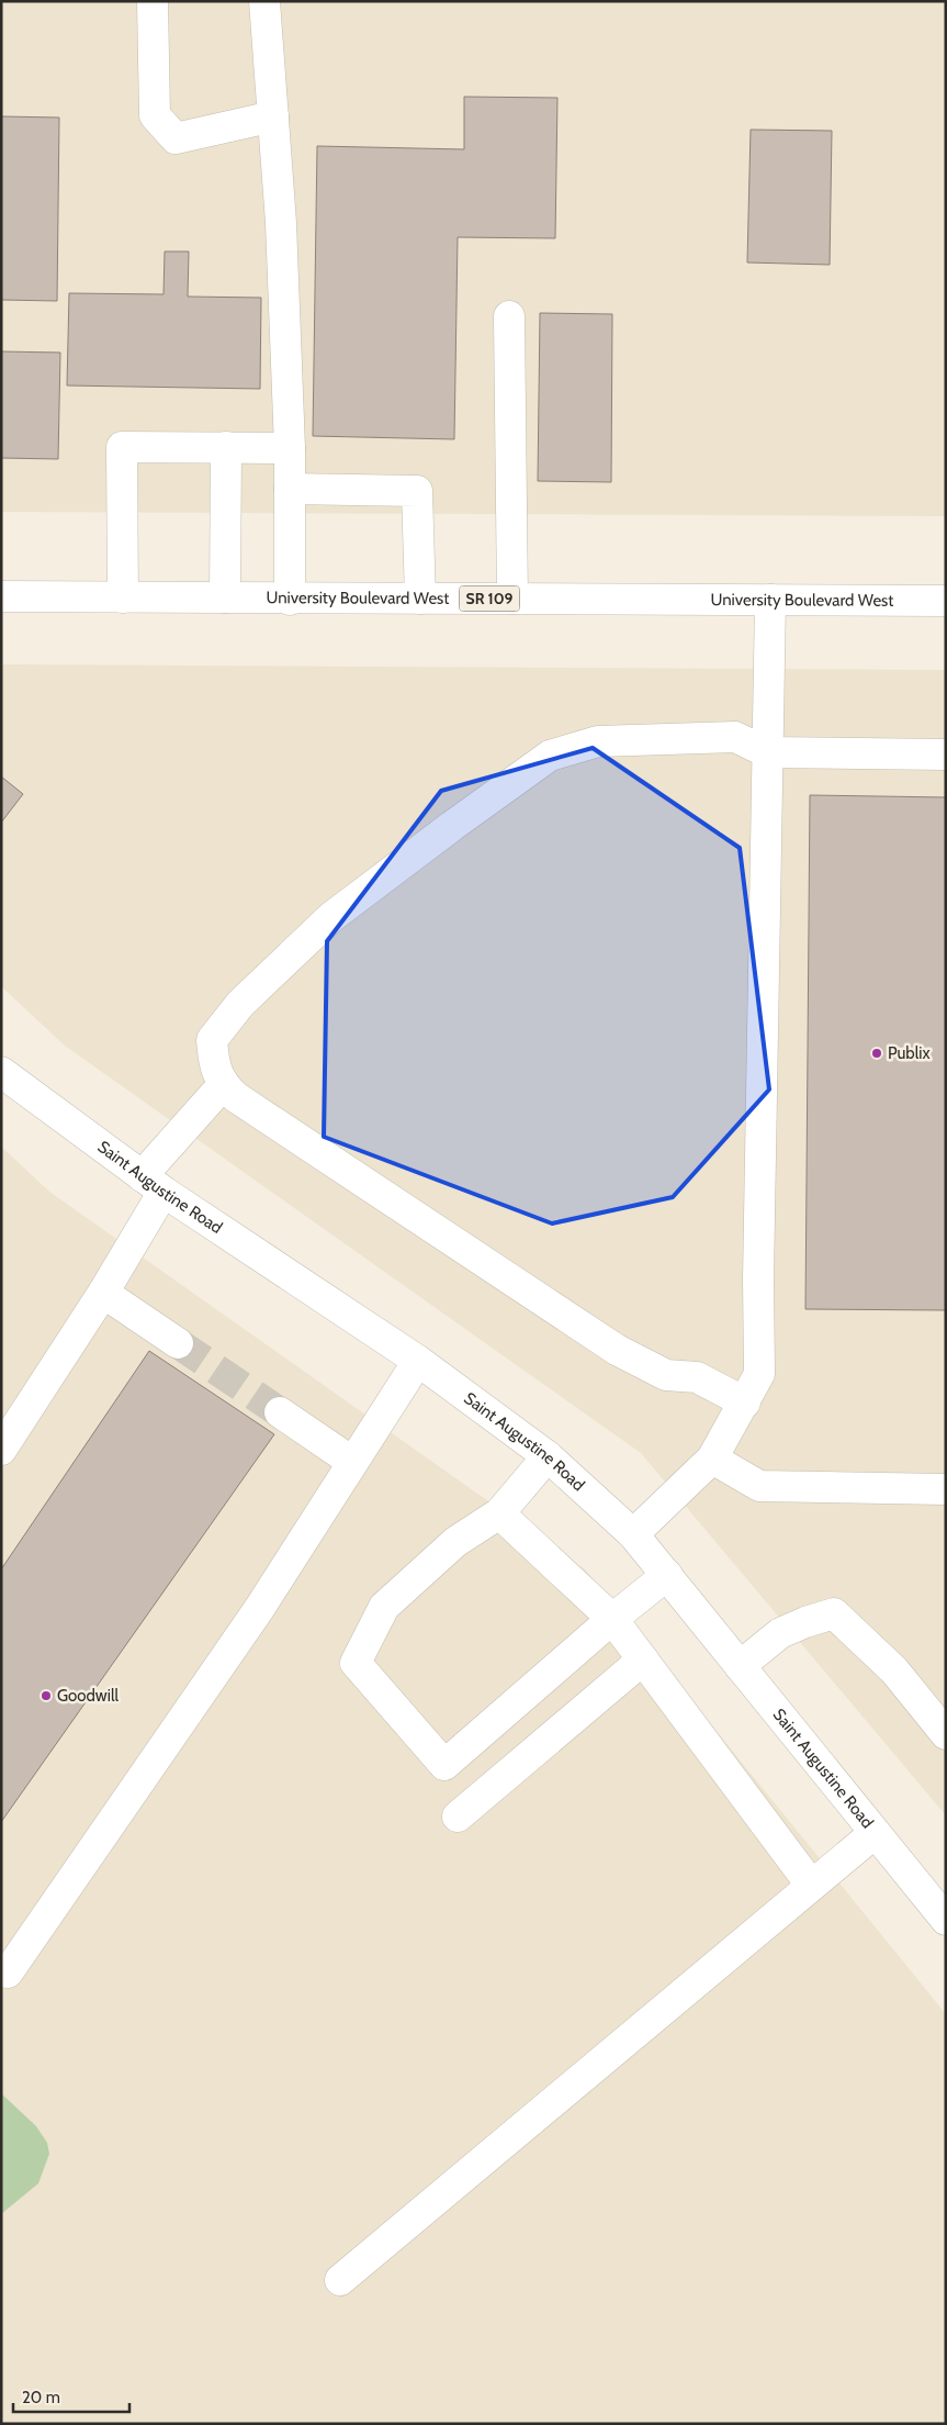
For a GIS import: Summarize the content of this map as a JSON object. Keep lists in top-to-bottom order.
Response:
{
  "streets": {
    "main road": ["University Boulevard West", "SR 109", "Saint Augustine Road"]
  },
  "places": ["Publix", "Goodwill"],
  "scale_bar": "20 m"
}
